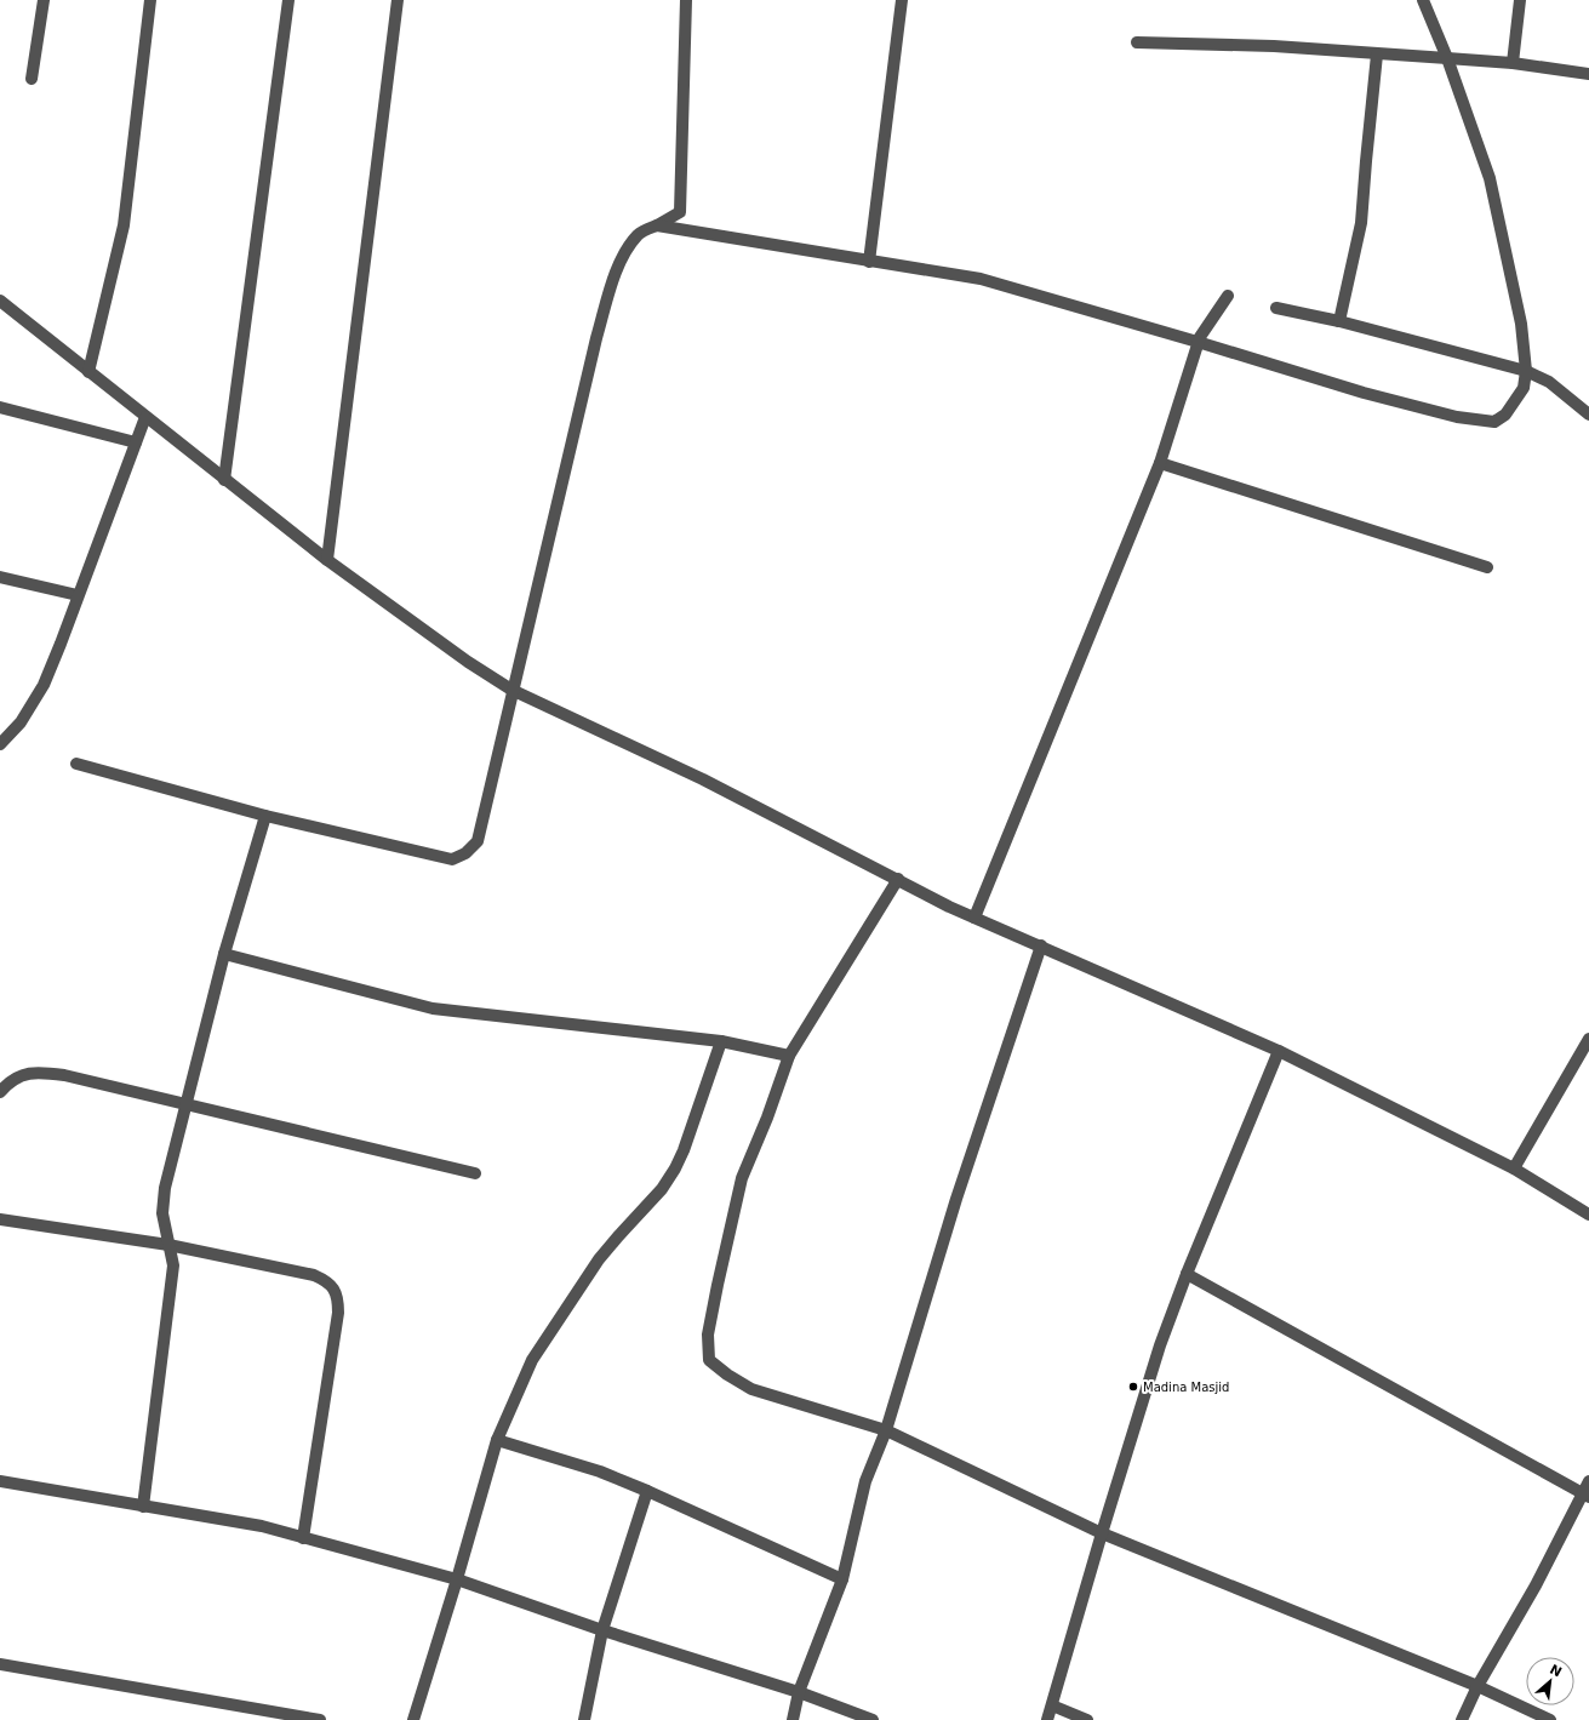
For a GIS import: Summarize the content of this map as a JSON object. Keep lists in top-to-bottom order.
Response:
{
  "places": ["Madina Masjid"],
  "north": "top right"
}
